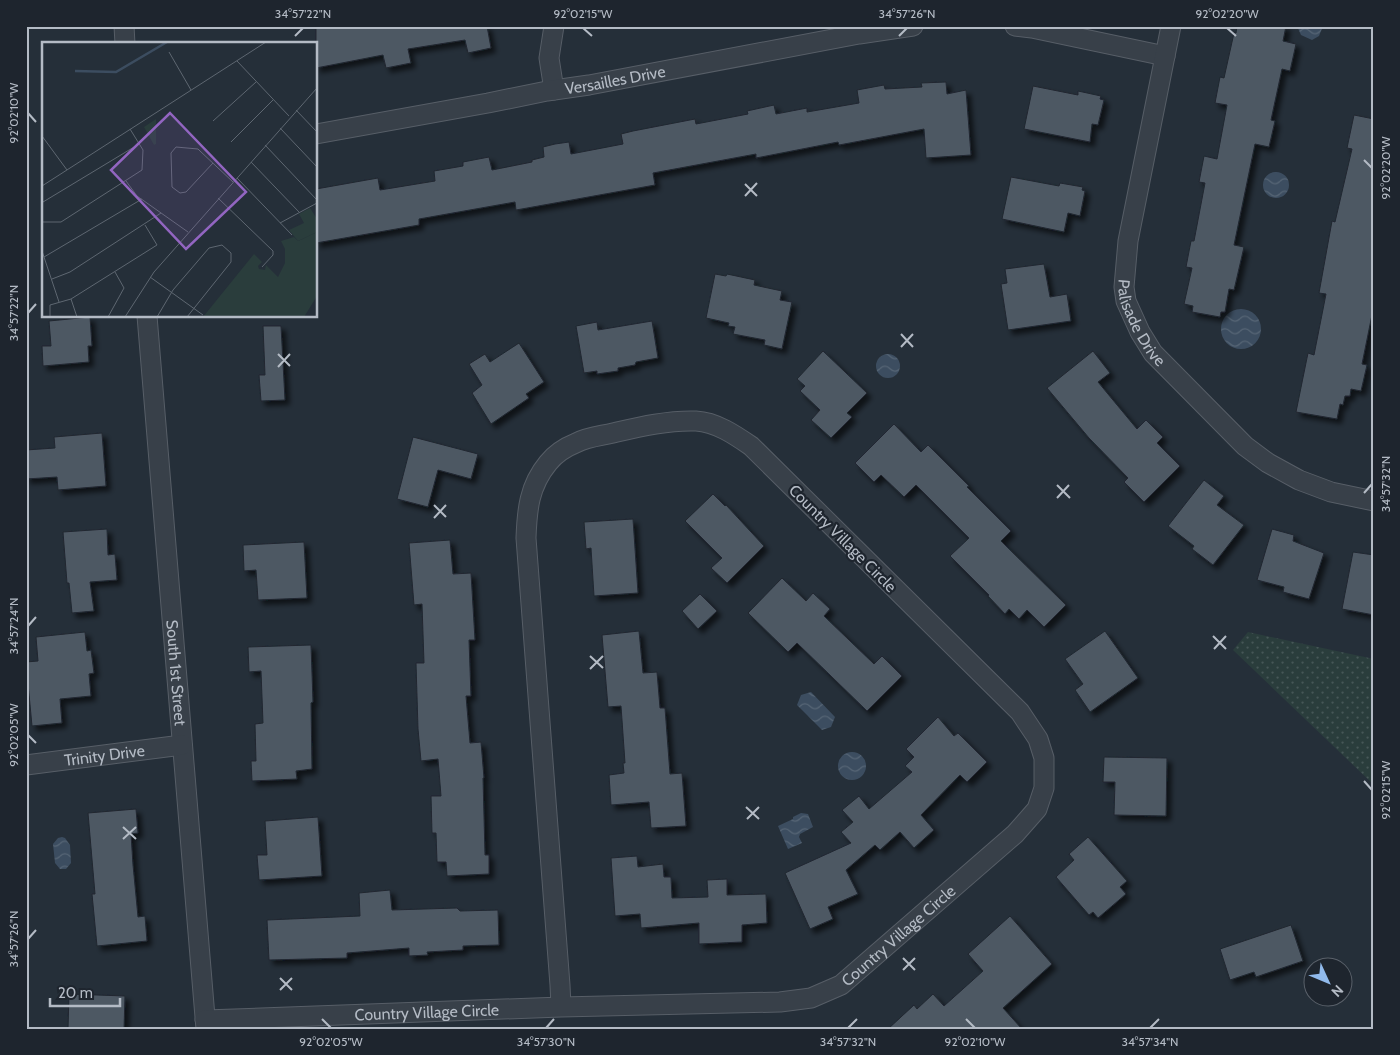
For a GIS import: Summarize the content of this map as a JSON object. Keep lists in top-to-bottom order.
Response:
{
  "streets": {
    "street": [
      "Versailles Drive",
      "Palisade Drive",
      "Country Village Circle",
      "South 1st Street",
      "Trinity Drive"
    ]
  },
  "crossings": [
    ["Country Village Circle", "South 1st Street"],
    ["South 1st Street", "Trinity Drive"]
  ],
  "scale_bar": "20 m",
  "north": "bottom right",
  "coordinates": [
    "34°57'22\"N",
    "92°02'15\"W",
    "34°57'26\"N",
    "92°02'20\"W",
    "92°02'10\"W",
    "34°57'32\"N",
    "34°57'24\"N",
    "92°02'05\"W",
    "34°57'30\"N",
    "34°57'34\"N"
  ]
}
